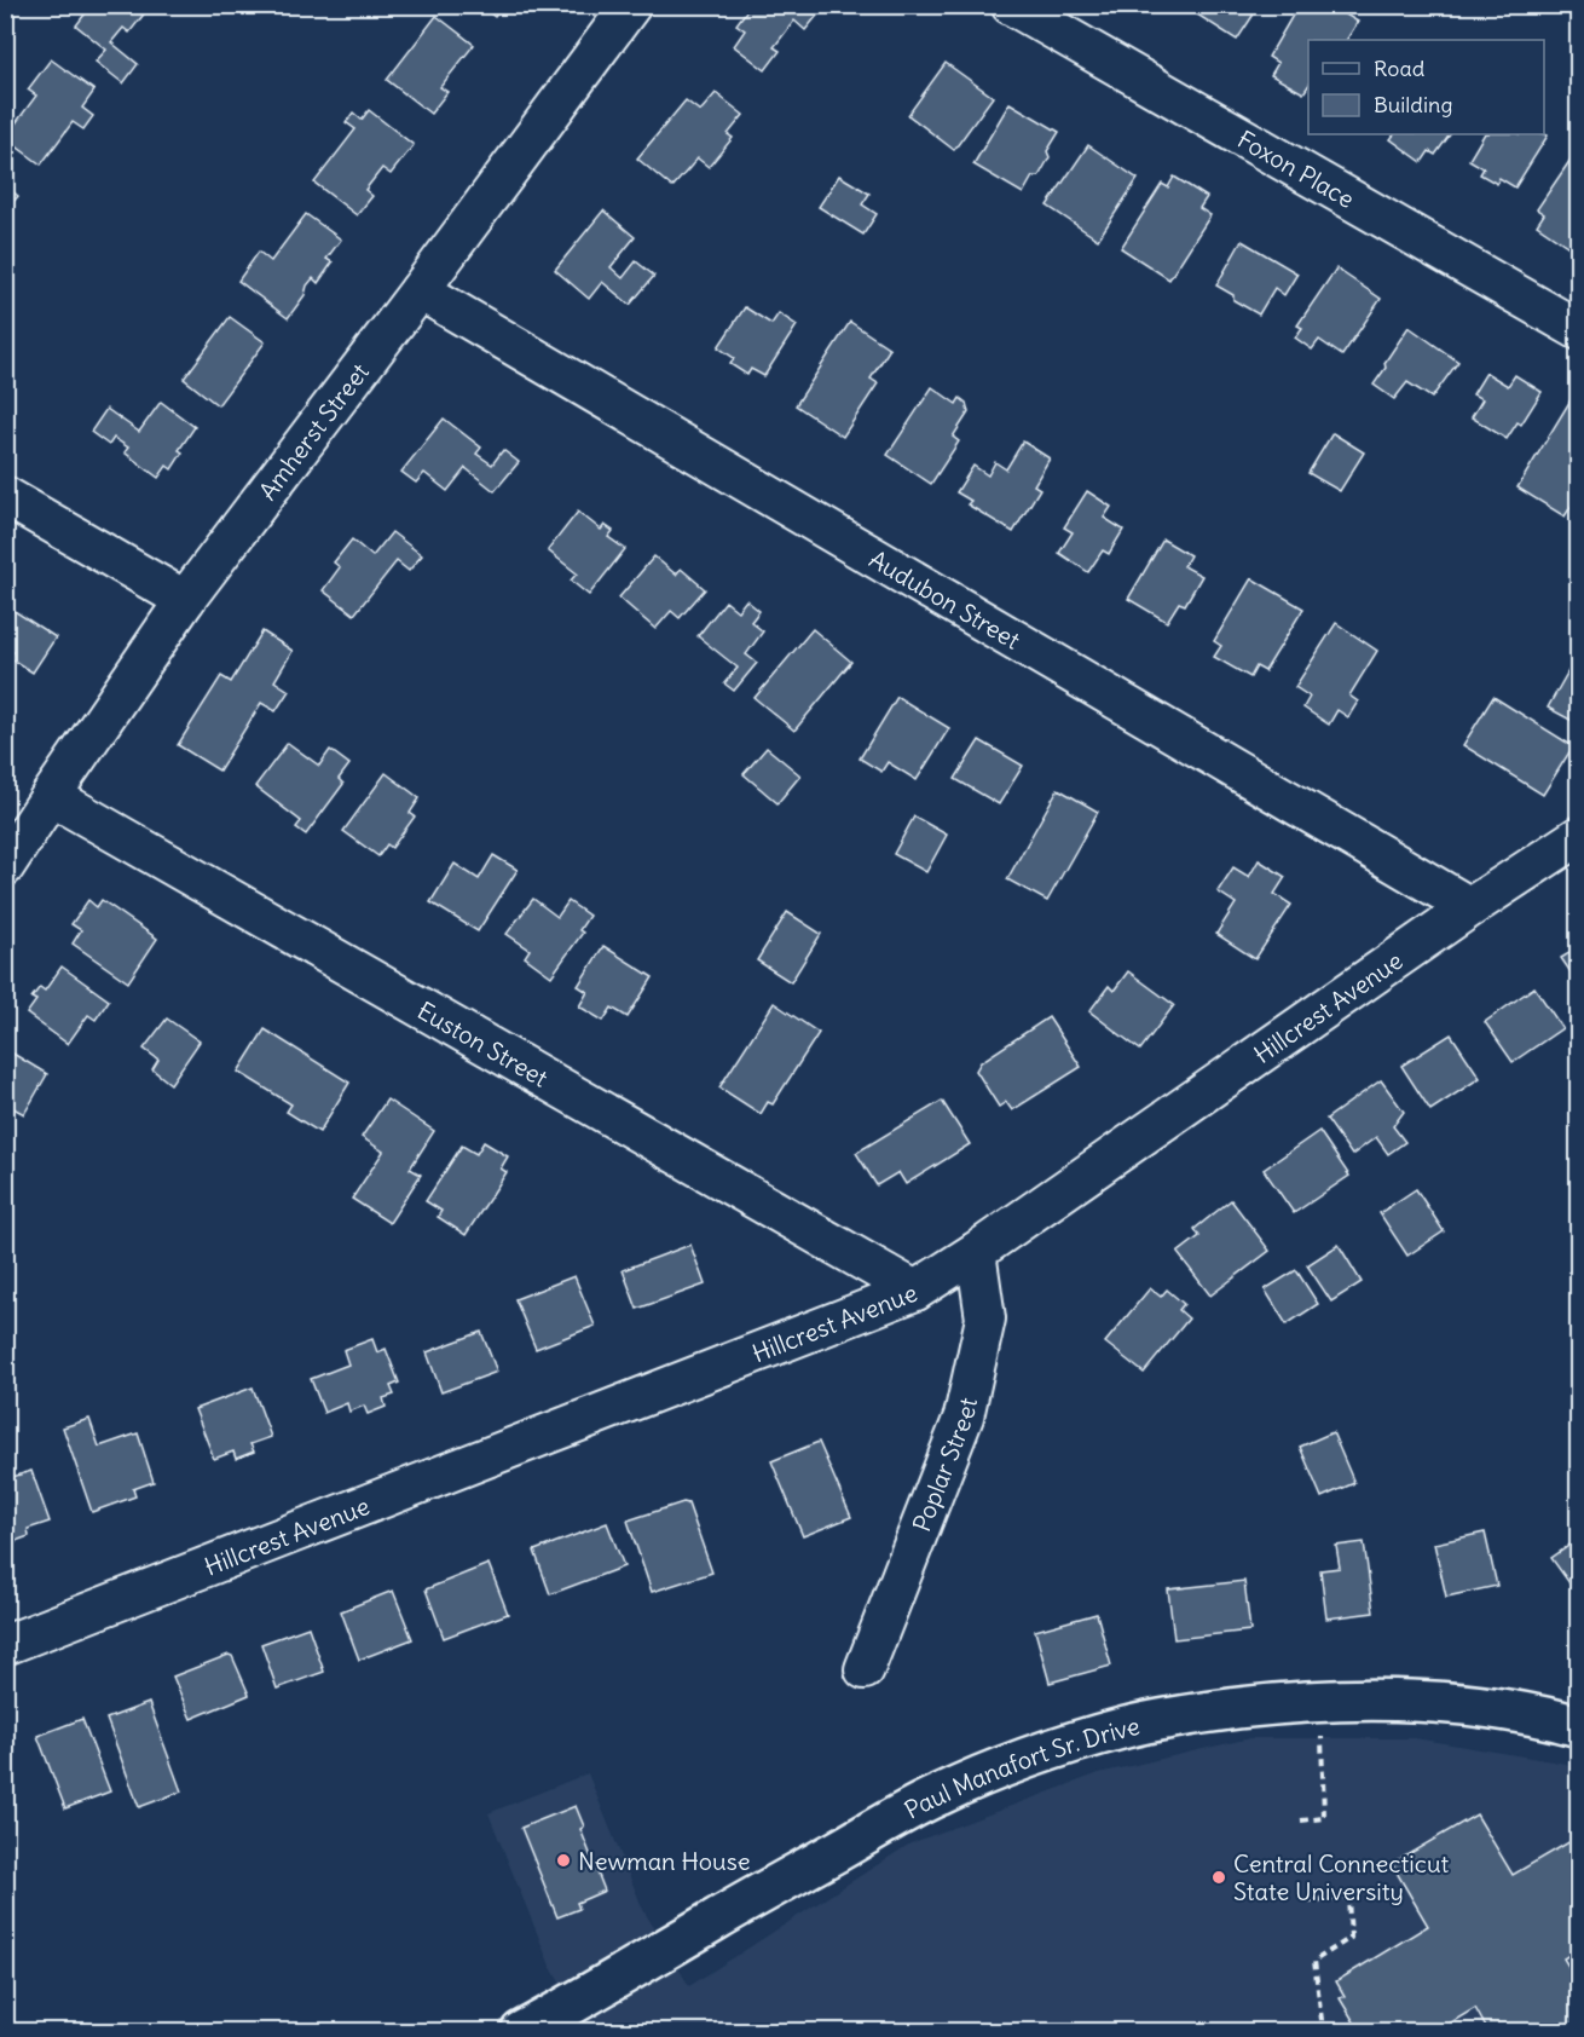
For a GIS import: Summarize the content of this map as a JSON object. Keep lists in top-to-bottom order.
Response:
{
  "streets": {
    "street": [
      "Foxon Place",
      "Amherst Street",
      "Audubon Street",
      "Hillcrest Avenue",
      "Euston Street",
      "Poplar Street",
      "Paul Manafort Sr. Drive"
    ]
  },
  "crossings": [
    ["Amherst Street", "Audubon Street"],
    ["Amherst Street", "Euston Street"],
    ["Audubon Street", "Hillcrest Avenue"],
    ["Hillcrest Avenue", "Euston Street"],
    ["Hillcrest Avenue", "Poplar Street"]
  ],
  "places": ["Newman House", "Central Connecticut State University"],
  "legend": ["Road", "Building"]
}
